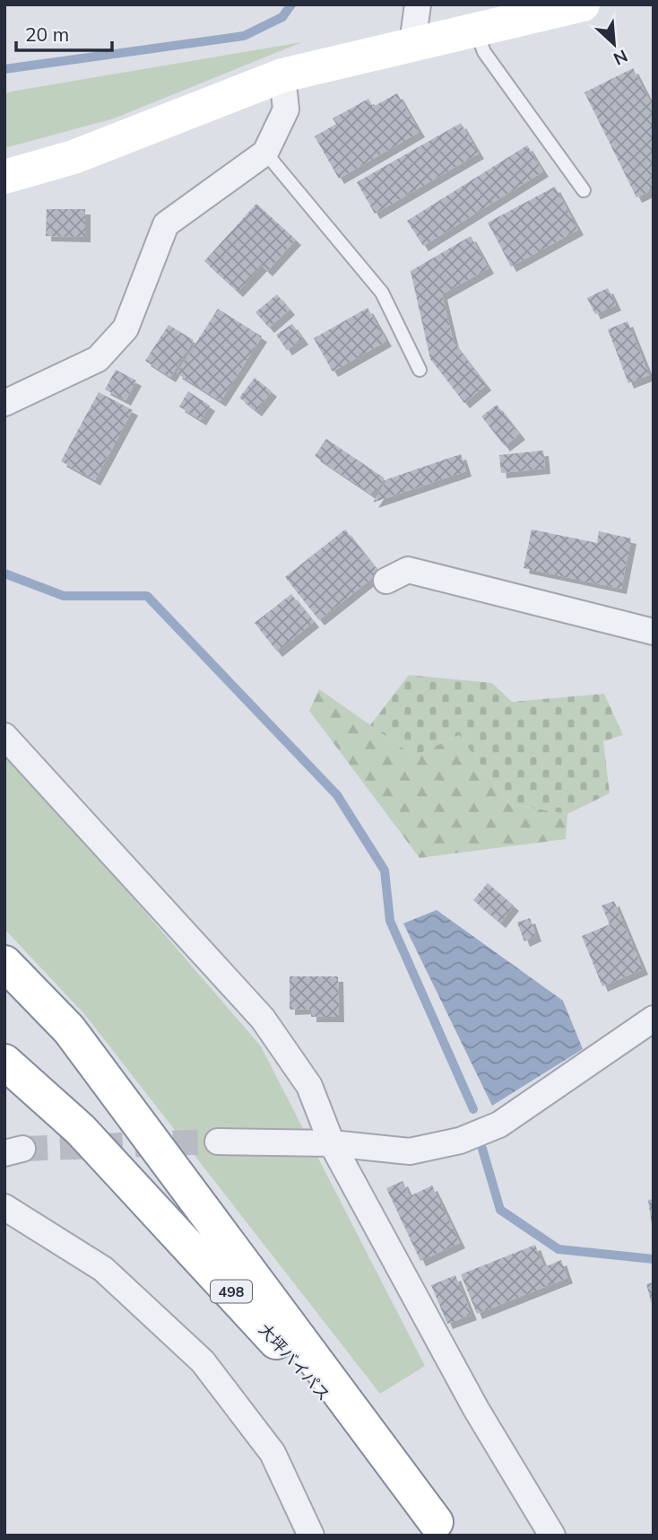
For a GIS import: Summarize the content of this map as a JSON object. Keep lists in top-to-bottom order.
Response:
{
  "streets": {
    "main road": ["498", "大坪バイパス"]
  },
  "scale_bar": "20 m",
  "north": "bottom right"
}
